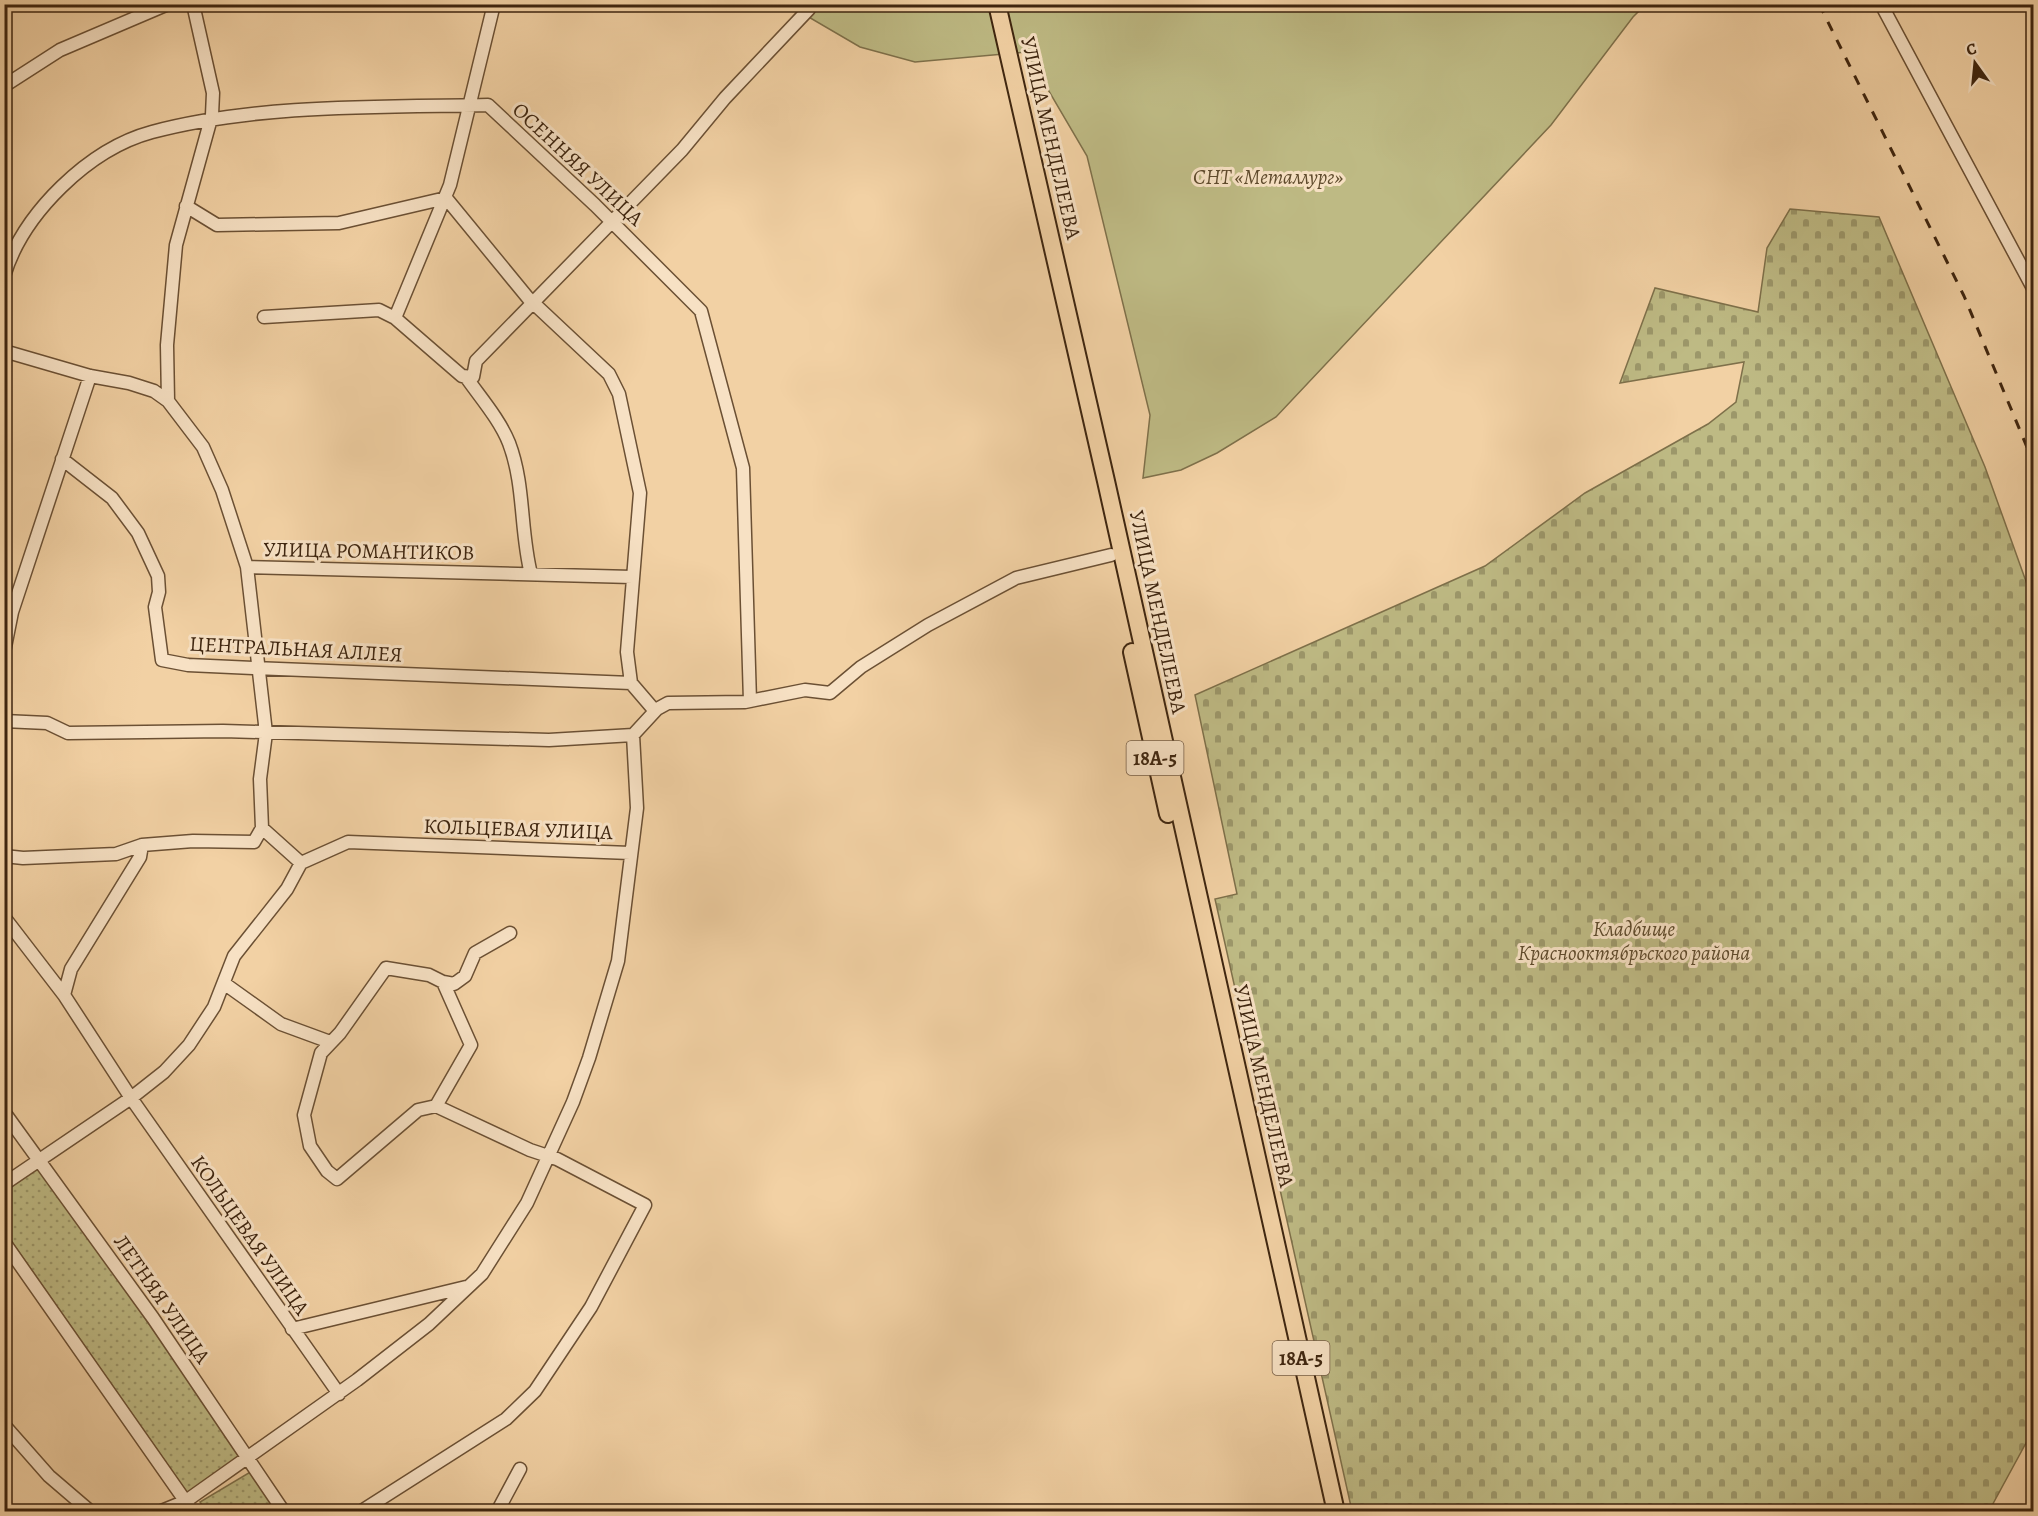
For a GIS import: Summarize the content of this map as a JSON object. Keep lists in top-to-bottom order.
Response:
{
  "streets": {
    "highway": ["УЛИЦА МЕНДЕЛЕЕВА", "18А-5"],
    "street": [
      "ОСЕННЯЯ УЛИЦА",
      "УЛИЦА РОМАНТИКОВ",
      "ЦЕНТРАЛЬНАЯ АЛЛЕЯ",
      "КОЛЬЦЕВАЯ УЛИЦА",
      "ЛЕТНЯЯ УЛИЦА"
    ]
  },
  "crossings": [
    ["КОЛЬЦЕВАЯ УЛИЦА", "ЛЕТНЯЯ УЛИЦА"]
  ],
  "parks": ["СНТ «Металлург»", "Кладбище Краснооктябрьского района"],
  "north": "top"
}
